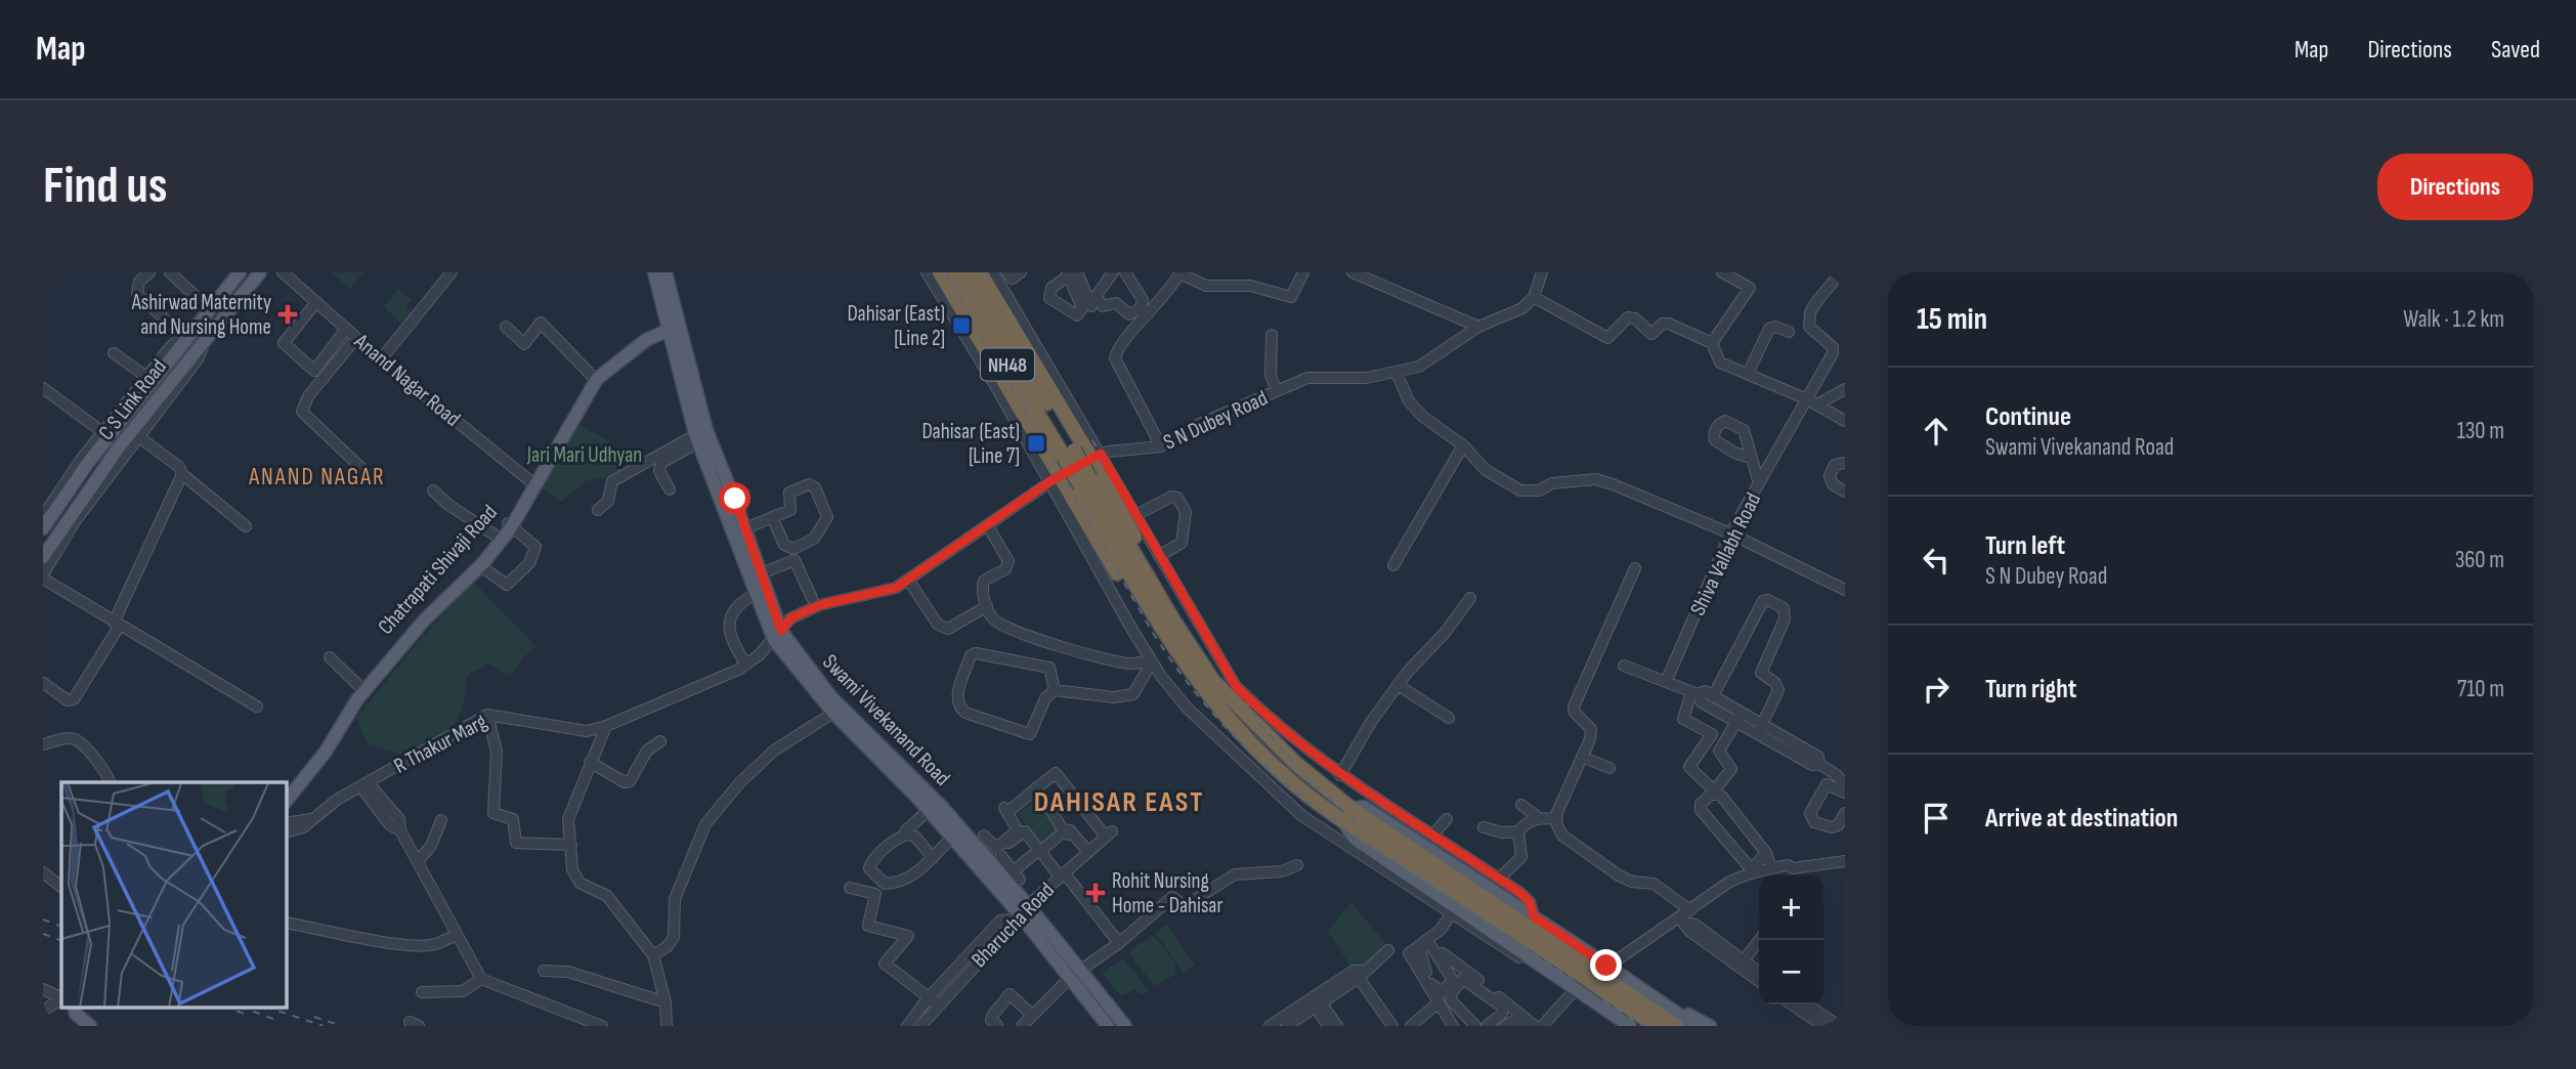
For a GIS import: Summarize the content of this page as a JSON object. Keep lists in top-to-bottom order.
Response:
{
  "streets": {
    "highway": ["NH48"],
    "main road": ["C S Link Road", "Chatrapati Shivaji Road", "Swami Vivekanand Road"],
    "street": [
      "Anand Nagar Road",
      "S N Dubey Road",
      "Shiva Vallabh Road",
      "R Thakur Marg",
      "Bharucha Road"
    ]
  },
  "crossings": [
    ["S N Dubey Road", "Swami Vivekanand Road"],
    ["S N Dubey Road", "R Thakur Marg"],
    ["Swami Vivekanand Road", "R Thakur Marg"],
    ["Swami Vivekanand Road", "Bharucha Road"]
  ],
  "districts": ["ANAND NAGAR", "DAHISAR EAST"],
  "parks": ["Jari Mari Udhyan"],
  "places": {
    "health": ["Ashirwad Maternity and Nursing Home", "Rohit Nursing Home - Dahisar"],
    "transit": ["Dahisar (East) [Line 2]", "Dahisar (East) [Line 7]"]
  },
  "page": {
    "header": "Map",
    "nav": ["Map", "Directions", "Saved"],
    "buttons": "Directions",
    "title": "Find us",
    "heading": ["15 min", "Walk · 1.2 km"],
    "list": [
      ["Continue", "Swami Vivekanand Road", "130 m"],
      ["Turn left", "S N Dubey Road", "360 m"],
      ["Turn right", "710 m"],
      "Arrive at destination"
    ],
    "map_buttons": ["+", "−"]
  }
}
